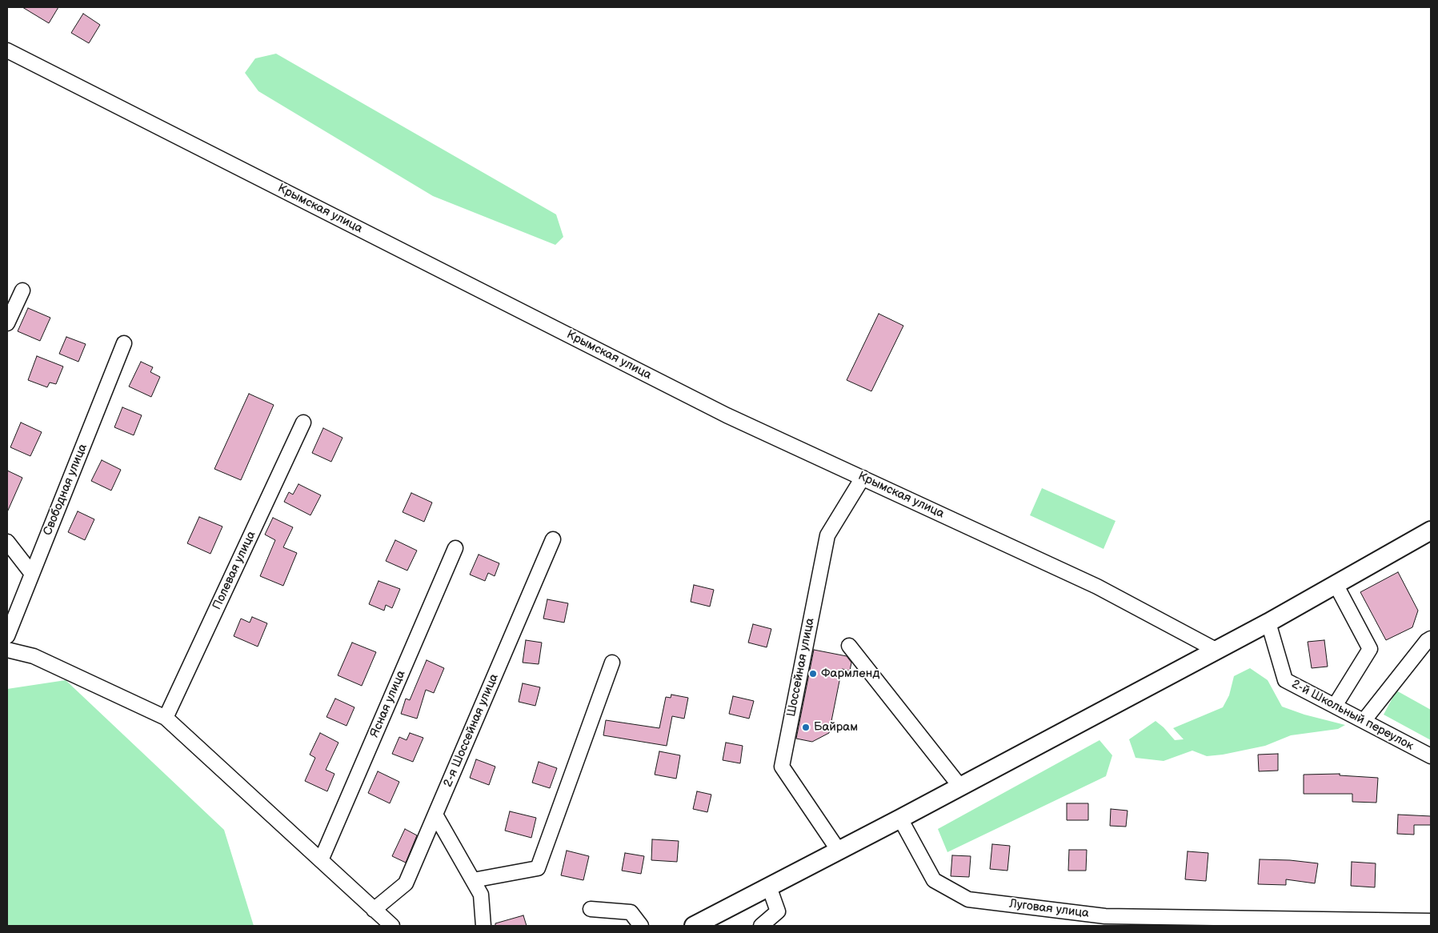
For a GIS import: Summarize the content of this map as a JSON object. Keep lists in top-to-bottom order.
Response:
{
  "streets": {
    "street": [
      "Крымская улица",
      "Свободная улица",
      "Полевая улица",
      "Шоссейная улица",
      "Ясная улица",
      "2-й Школьный переулок",
      "2-я Шоссейная улица",
      "Луговая улица"
    ]
  },
  "crossings": [
    ["Крымская улица", "Шоссейная улица"]
  ],
  "places": ["Фармленд", "Байрам"]
}
